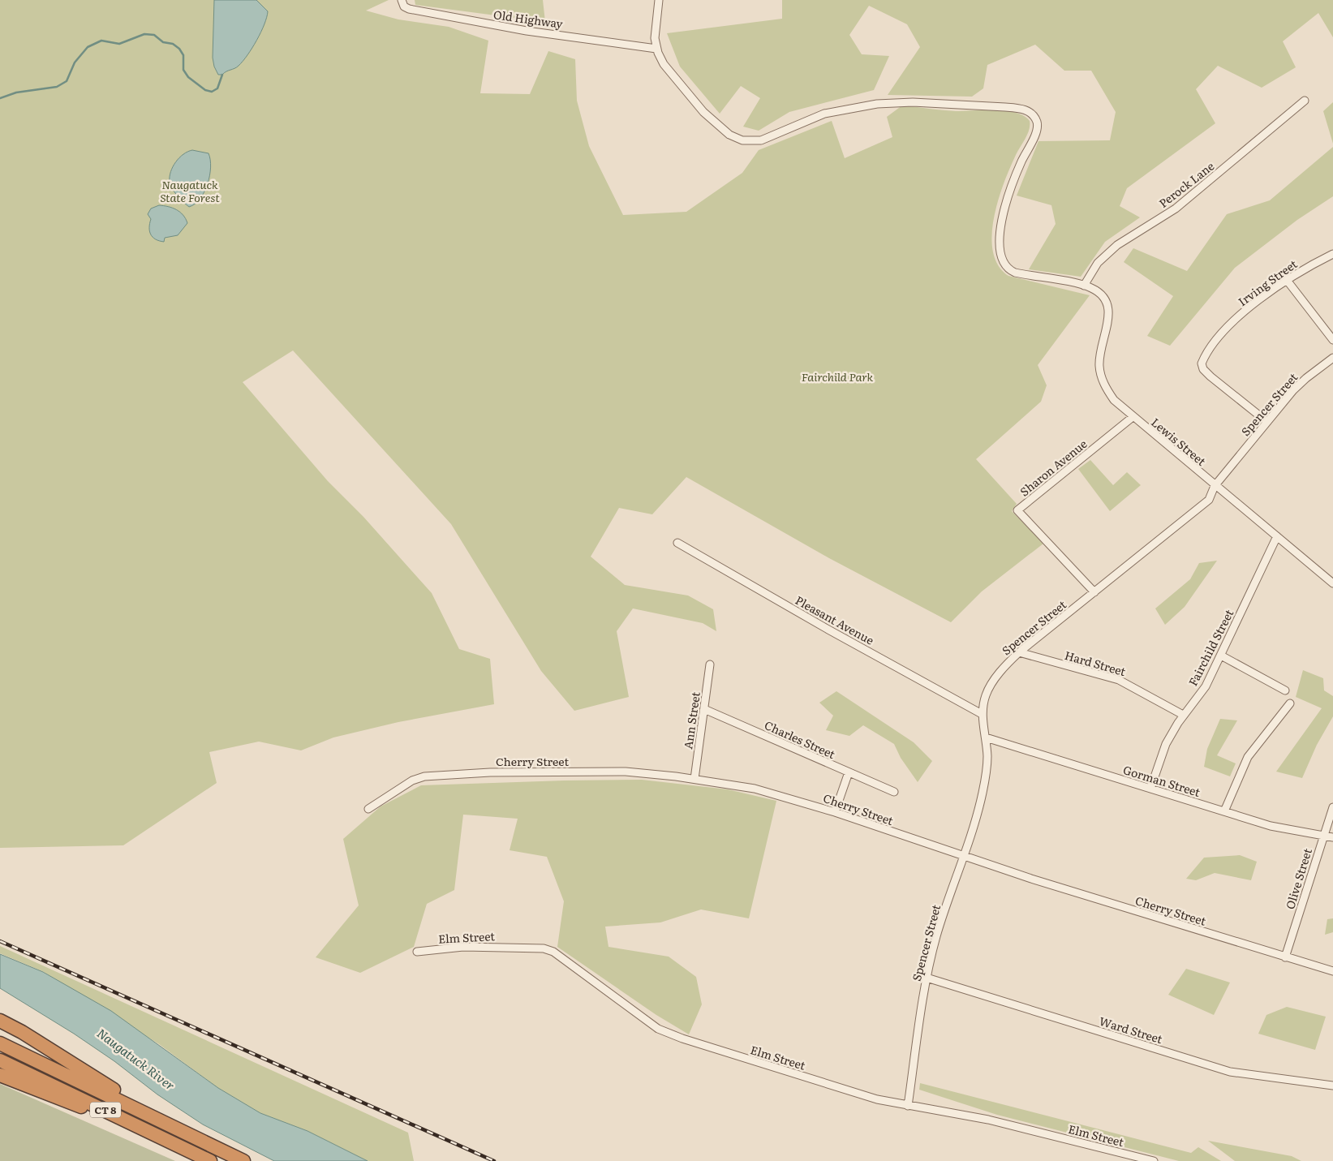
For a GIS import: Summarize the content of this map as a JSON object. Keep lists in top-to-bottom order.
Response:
{
  "streets": {
    "highway": ["CT 8"],
    "street": [
      "Old Highway",
      "Perock Lane",
      "Irving Street",
      "Spencer Street",
      "Lewis Street",
      "Sharon Avenue",
      "Pleasant Avenue",
      "Fairchild Street",
      "Hard Street",
      "Ann Street",
      "Charles Street",
      "Cherry Street",
      "Gorman Street",
      "Olive Street",
      "Elm Street",
      "Ward Street"
    ]
  },
  "crossings": [
    ["Old Highway", "Lewis Street"],
    ["Perock Lane", "Lewis Street"],
    ["Irving Street", "Spencer Street"],
    ["Spencer Street", "Lewis Street"],
    ["Spencer Street", "Sharon Avenue"],
    ["Spencer Street", "Pleasant Avenue"],
    ["Spencer Street", "Hard Street"],
    ["Spencer Street", "Cherry Street"],
    ["Spencer Street", "Gorman Street"],
    ["Spencer Street", "Elm Street"],
    ["Spencer Street", "Ward Street"],
    ["Lewis Street", "Sharon Avenue"],
    ["Lewis Street", "Fairchild Street"],
    ["Fairchild Street", "Hard Street"],
    ["Fairchild Street", "Gorman Street"],
    ["Ann Street", "Charles Street"],
    ["Ann Street", "Cherry Street"],
    ["Cherry Street", "Olive Street"],
    ["Gorman Street", "Olive Street"]
  ],
  "water": ["Naugatuck River"],
  "parks": ["Naugatuck State Forest", "Fairchild Park"]
}
